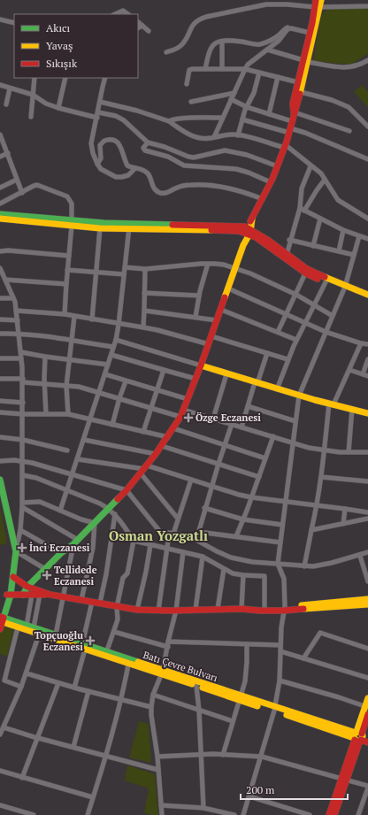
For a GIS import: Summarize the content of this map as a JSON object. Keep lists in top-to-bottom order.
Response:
{
  "streets": {
    "main road": ["Batı Çevre Bulvarı"]
  },
  "districts": ["Osman Yozgatlı"],
  "places": {
    "health": [
      "Özge Eczanesi",
      "İnci Eczanesi",
      "Tellidede Eczanesi",
      "Topçuoğlu Eczanesi"
    ]
  },
  "legend": ["Akıcı", "Yavaş", "Sıkışık"],
  "scale_bar": "200 m"
}
